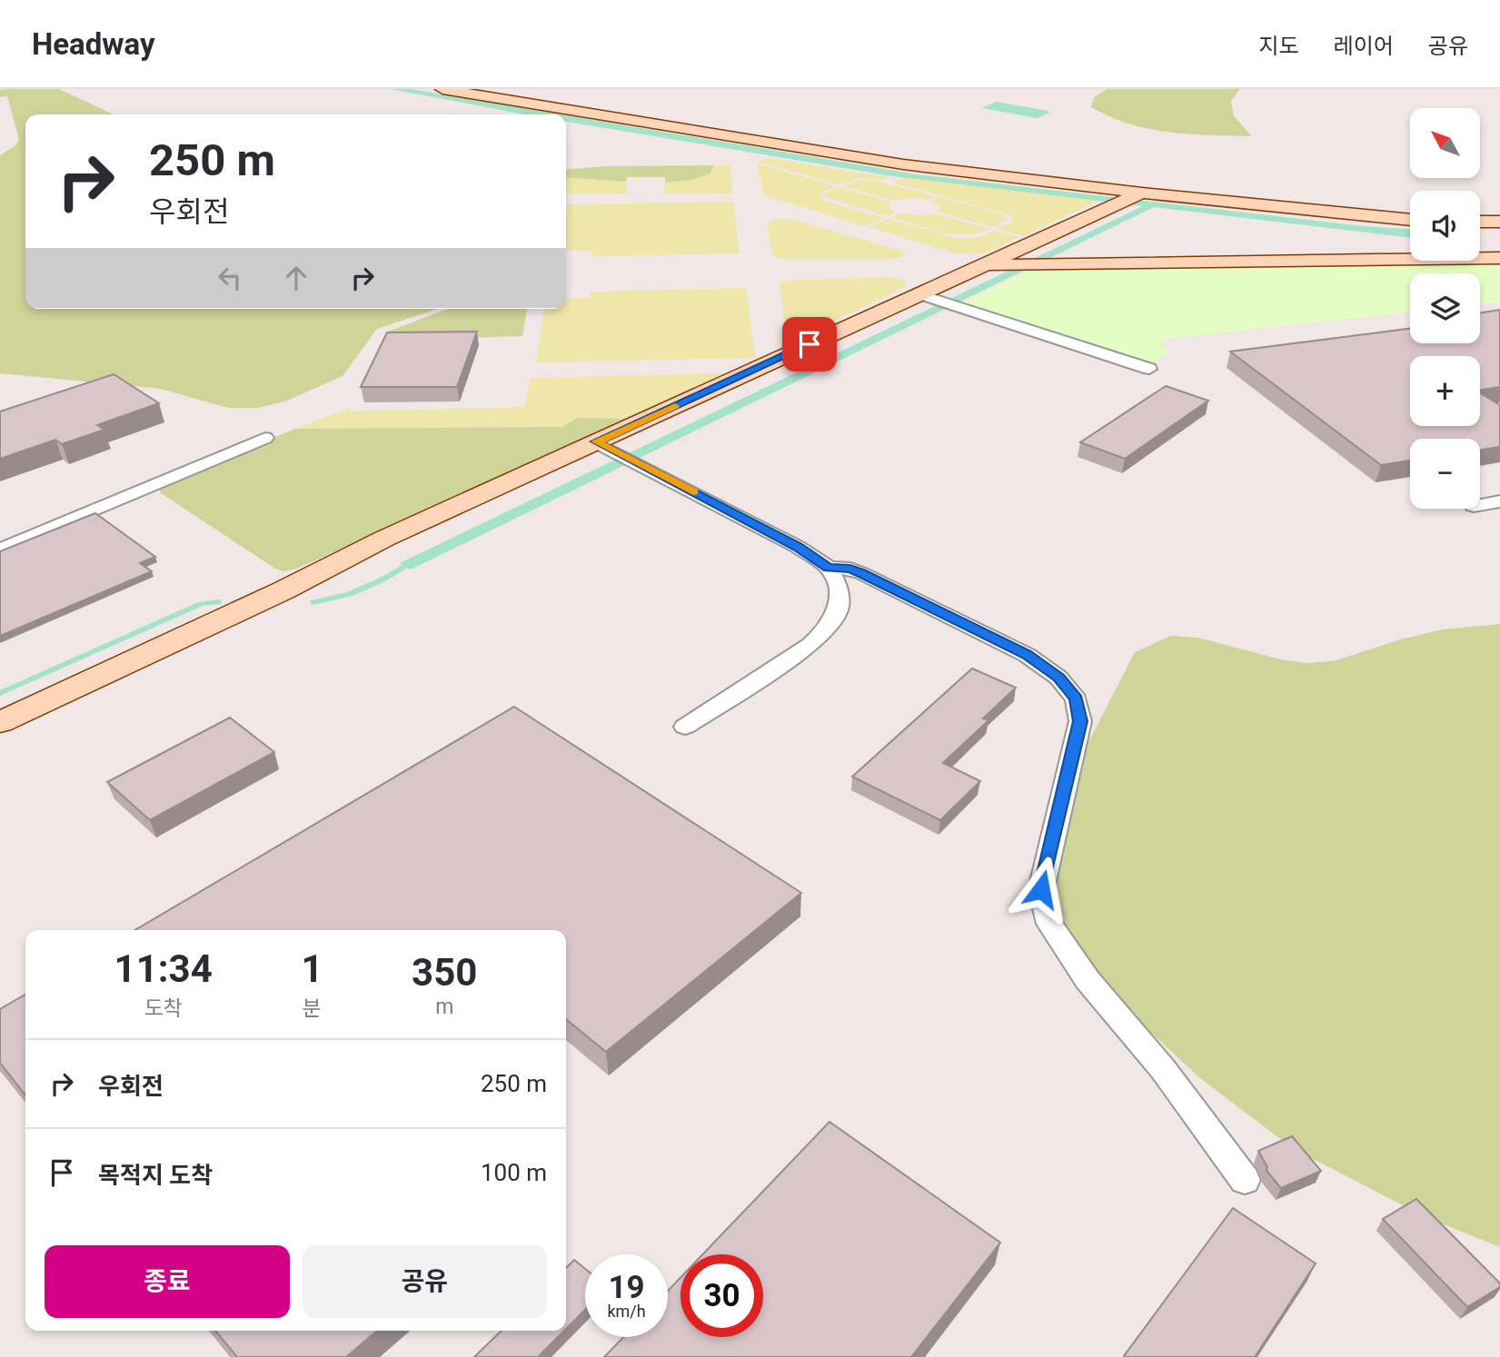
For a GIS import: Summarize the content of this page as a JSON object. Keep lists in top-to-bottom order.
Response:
{
  "north": "top left",
  "page": {
    "header": "Headway",
    "nav": ["지도", "레이어", "공유"],
    "map_buttons": ["+", "−"],
    "turn": ["250 m", "우회전"],
    "eta": [
      "11:34",
      "도착",
      "1",
      "분",
      "350",
      "m"
    ],
    "list": [
      {
        "name": "우회전",
        "value": "250 m"
      },
      {
        "name": "목적지 도착",
        "value": "100 m"
      }
    ],
    "buttons": ["종료", "공유"],
    "speed": "19 km/h",
    "limit": "30"
  }
}
